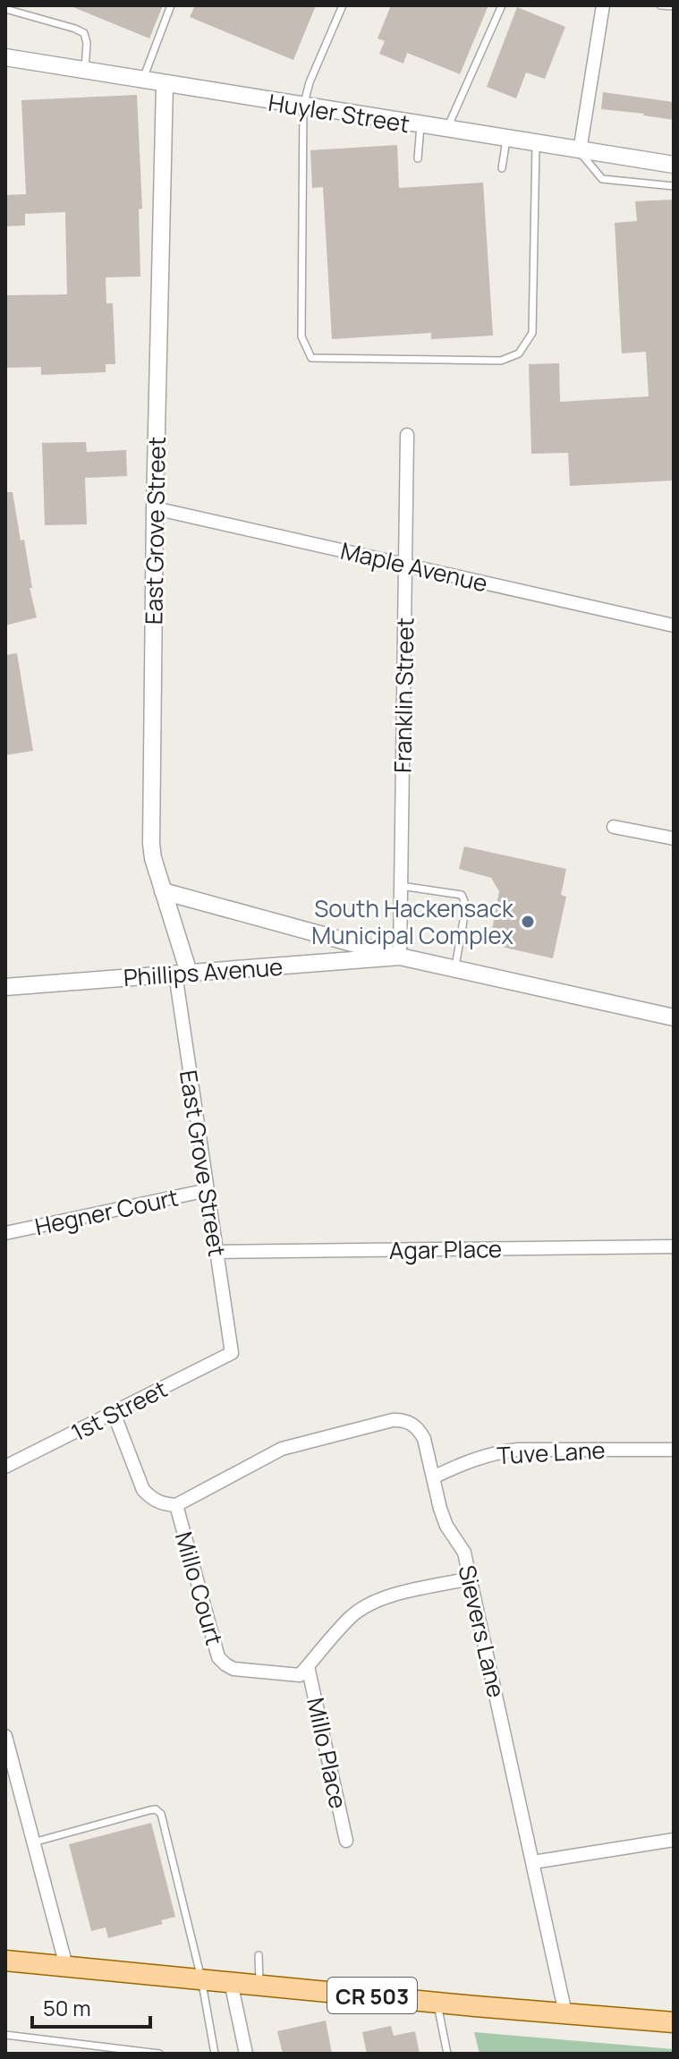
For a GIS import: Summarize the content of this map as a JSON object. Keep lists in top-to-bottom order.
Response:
{
  "streets": {
    "main road": ["CR 503"],
    "street": [
      "Huyler Street",
      "East Grove Street",
      "Maple Avenue",
      "Franklin Street",
      "Phillips Avenue",
      "Hegner Court",
      "Agar Place",
      "1st Street",
      "Tuve Lane",
      "Millo Court",
      "Sievers Lane",
      "Millo Place"
    ]
  },
  "crossings": [
    ["Huyler Street", "East Grove Street"],
    ["East Grove Street", "Maple Avenue"],
    ["East Grove Street", "Phillips Avenue"],
    ["East Grove Street", "Hegner Court"],
    ["East Grove Street", "Agar Place"],
    ["East Grove Street", "1st Street"],
    ["Maple Avenue", "Franklin Street"],
    ["Franklin Street", "Phillips Avenue"],
    ["1st Street", "Millo Court"],
    ["Tuve Lane", "Sievers Lane"],
    ["Millo Court", "Sievers Lane"],
    ["Millo Court", "Millo Place"],
    ["Sievers Lane", "CR 503"]
  ],
  "places": ["South Hackensack Municipal Complex"],
  "scale_bar": "50 m"
}
